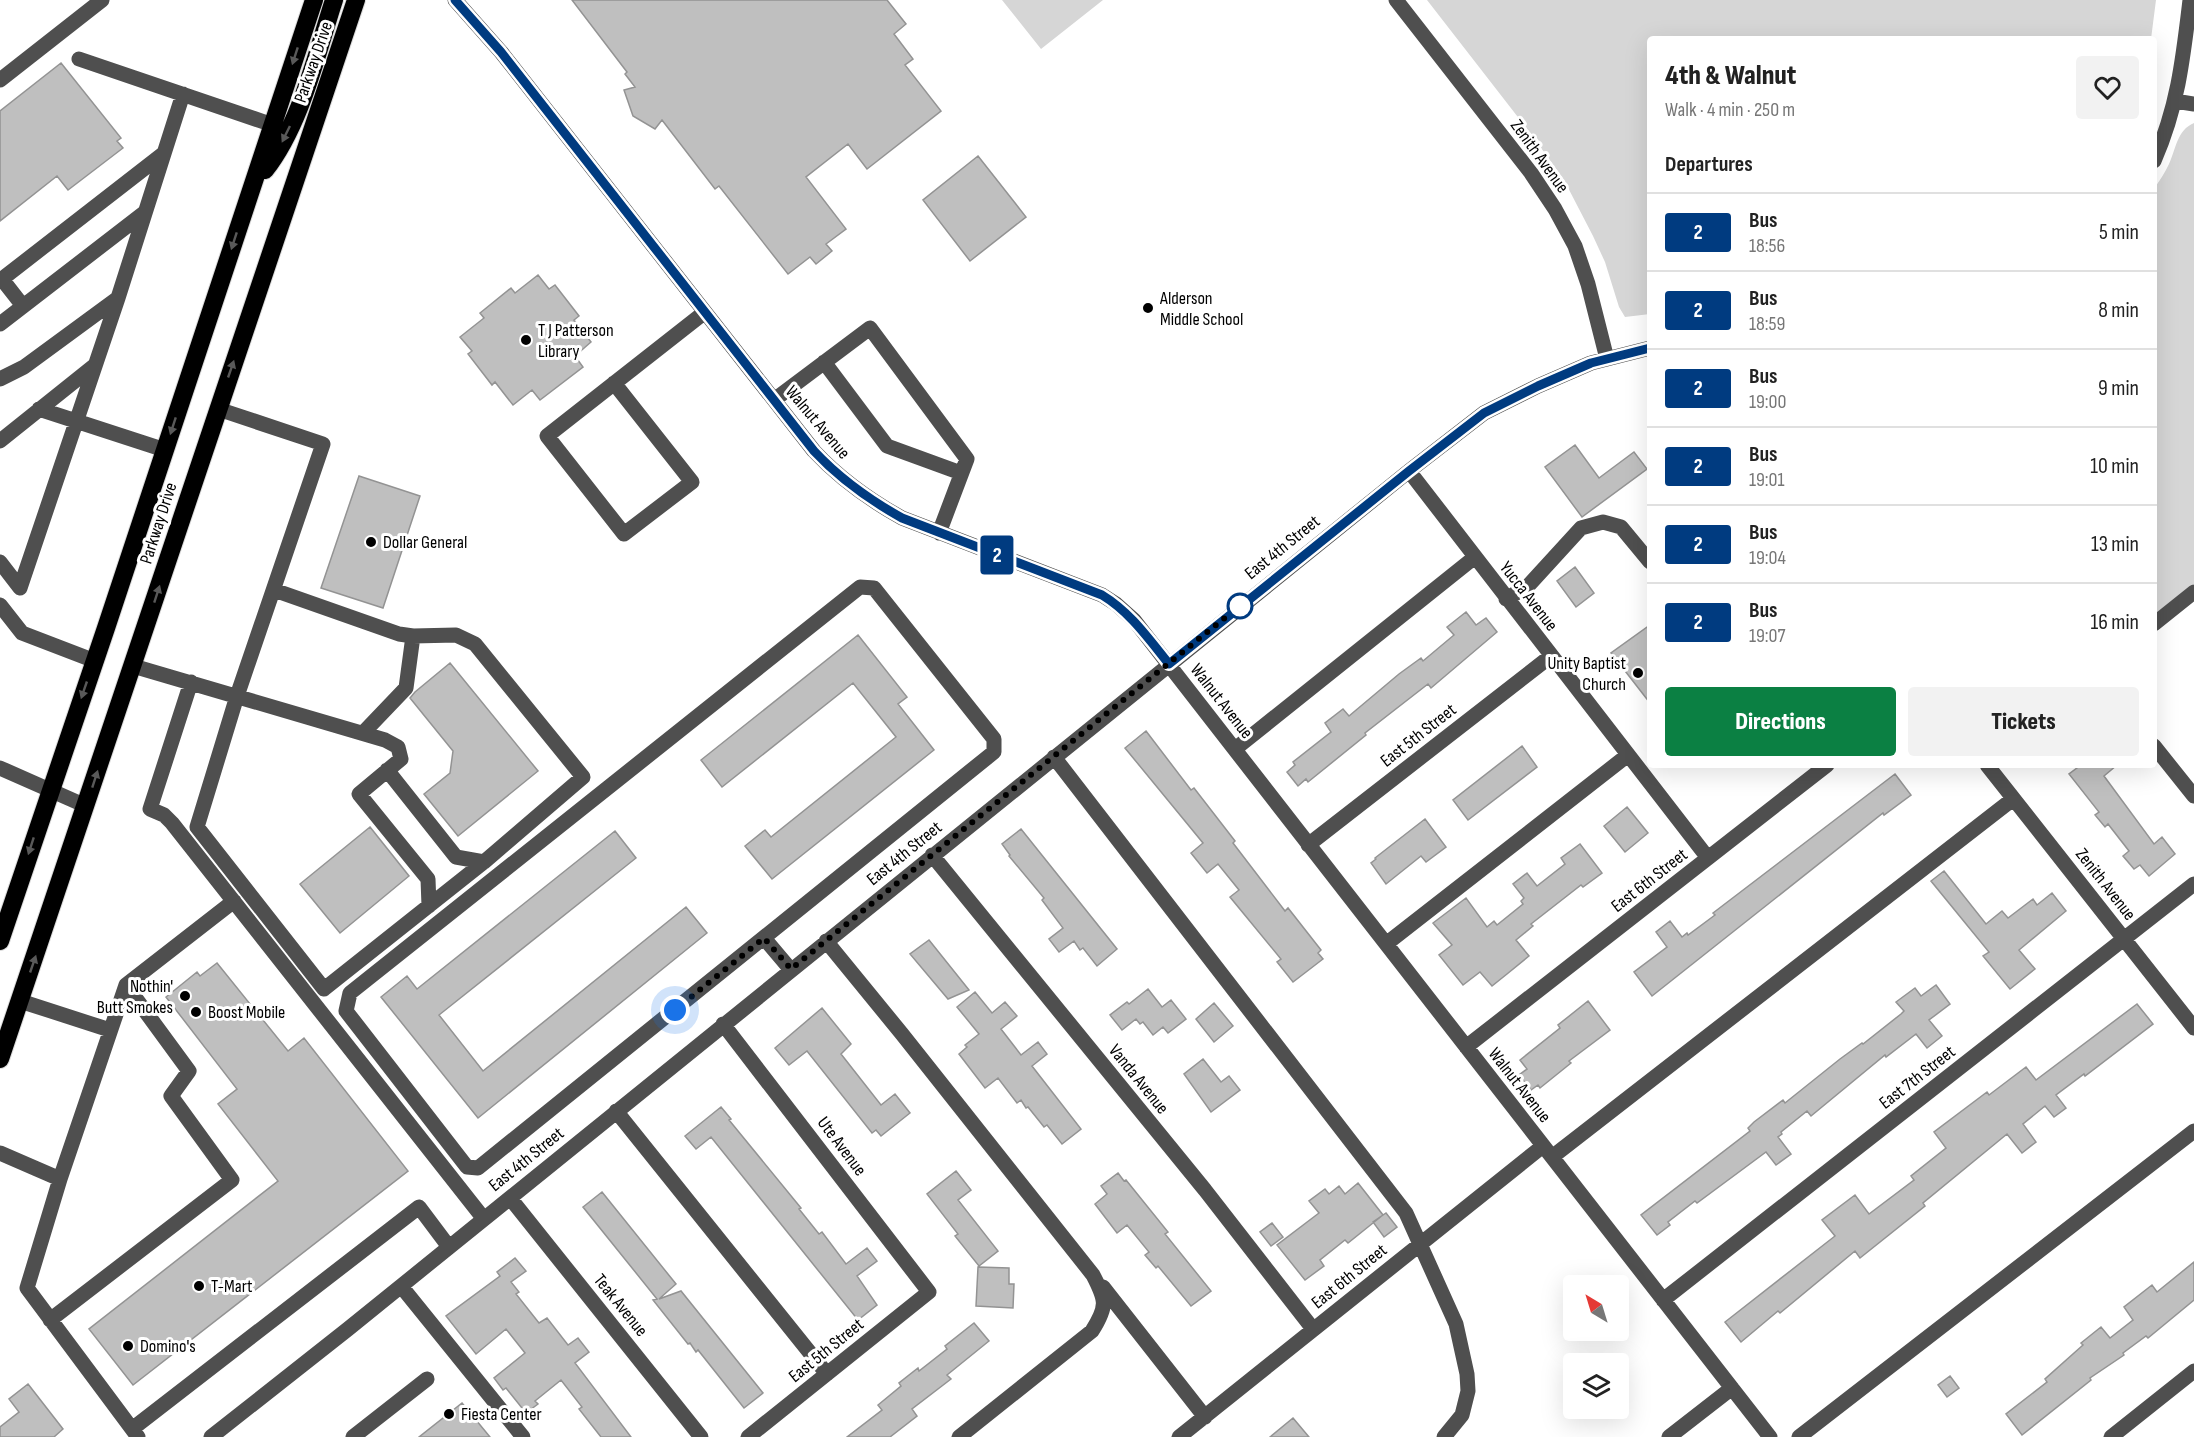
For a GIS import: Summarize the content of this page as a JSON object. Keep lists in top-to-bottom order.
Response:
{
  "streets": {
    "highway": ["Parkway Drive"],
    "street": [
      "Zenith Avenue",
      "Walnut Avenue",
      "East 4th Street",
      "Yucca Avenue",
      "East 5th Street",
      "East 6th Street",
      "East 7th Street",
      "Vanda Avenue",
      "Ute Avenue",
      "Teak Avenue"
    ]
  },
  "crossings": [
    ["Zenith Avenue", "East 4th Street"],
    ["Zenith Avenue", "East 6th Street"],
    ["Zenith Avenue", "East 7th Street"],
    ["Walnut Avenue", "East 4th Street"],
    ["Walnut Avenue", "East 5th Street"],
    ["Walnut Avenue", "East 6th Street"],
    ["Walnut Avenue", "East 7th Street"],
    ["East 4th Street", "Yucca Avenue"],
    ["East 4th Street", "Vanda Avenue"],
    ["East 4th Street", "Ute Avenue"],
    ["East 4th Street", "Teak Avenue"],
    ["Yucca Avenue", "East 5th Street"],
    ["Yucca Avenue", "East 6th Street"],
    ["East 5th Street", "Ute Avenue"],
    ["East 6th Street", "Vanda Avenue"]
  ],
  "places": [
    "Alderson Middle School",
    "T J Patterson Library",
    "Dollar General",
    "Unity Baptist Church",
    "Nothin' Butt Smokes",
    "Boost Mobile",
    "T-Mart",
    "Domino's",
    "Fiesta Center"
  ],
  "lines": ["bus line 2"],
  "north": "top left",
  "page": {
    "on_map": "2",
    "heading": [
      ["4th & Walnut", "Walk · 4 min · 250 m"],
      "Departures"
    ],
    "list": [
      {
        "mark": "2",
        "name": "Bus",
        "note": "18:56",
        "value": "5 min"
      },
      {
        "mark": "2",
        "name": "Bus",
        "note": "18:59",
        "value": "8 min"
      },
      {
        "mark": "2",
        "name": "Bus",
        "note": "19:00",
        "value": "9 min"
      },
      {
        "mark": "2",
        "name": "Bus",
        "note": "19:01",
        "value": "10 min"
      },
      {
        "mark": "2",
        "name": "Bus",
        "note": "19:04",
        "value": "13 min"
      },
      {
        "mark": "2",
        "name": "Bus",
        "note": "19:07",
        "value": "16 min"
      }
    ],
    "buttons": ["Directions", "Tickets"]
  }
}
